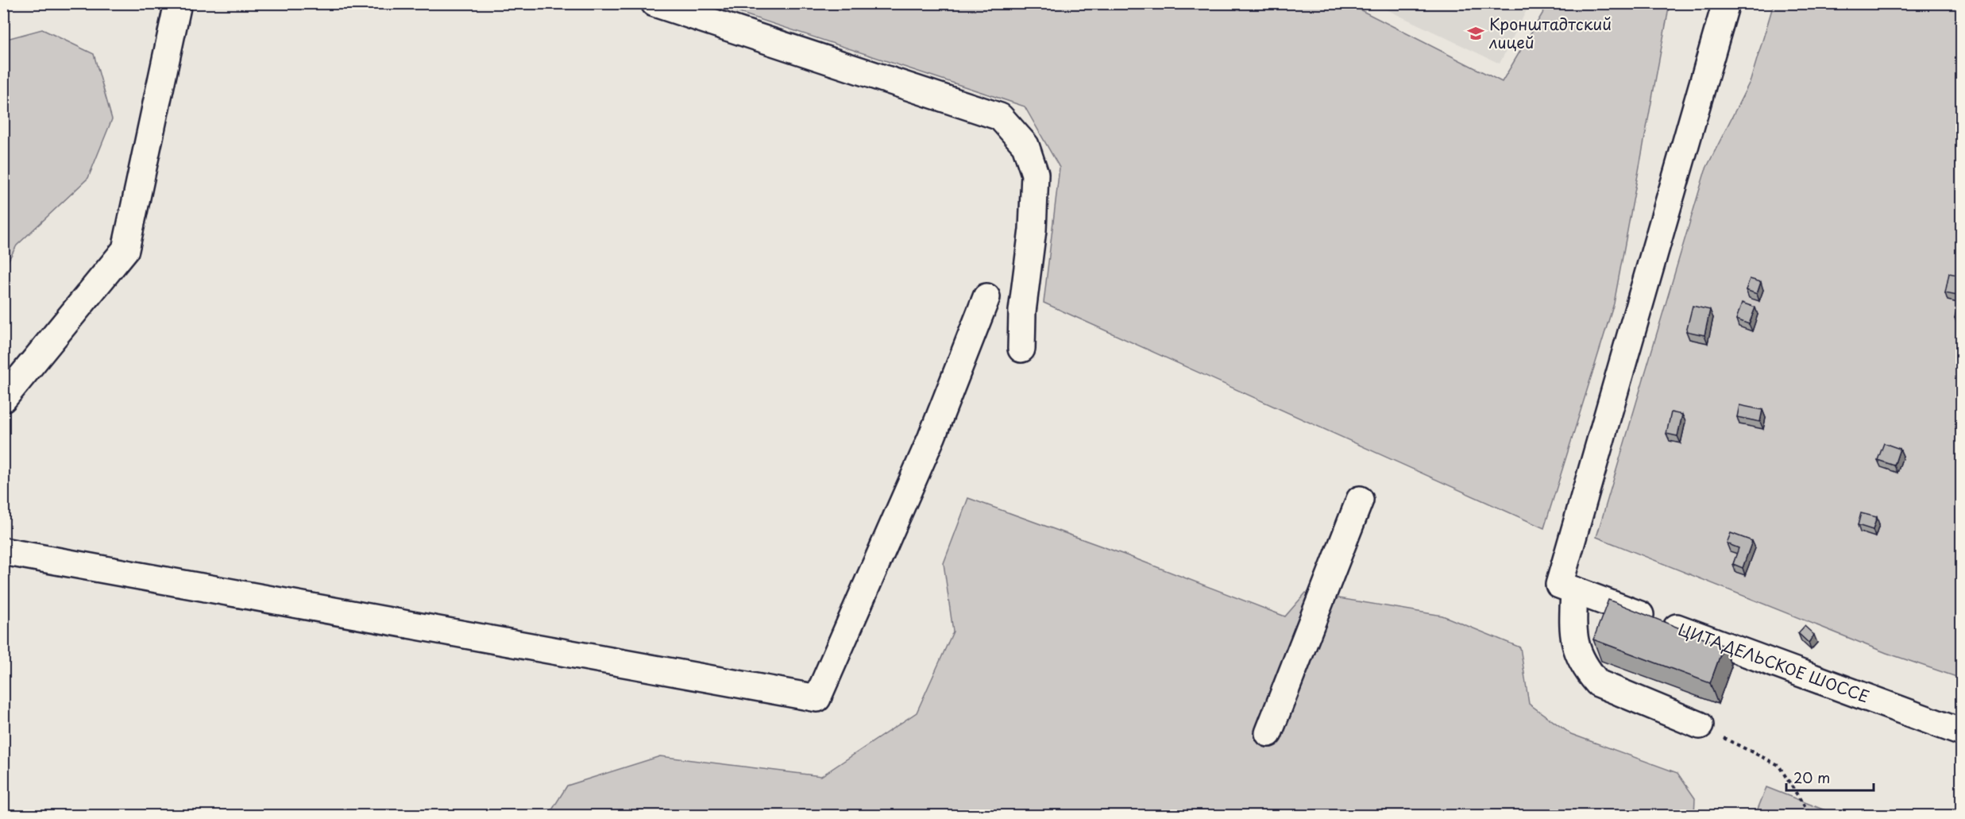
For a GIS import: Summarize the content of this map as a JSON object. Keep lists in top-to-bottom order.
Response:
{
  "streets": {
    "street": ["ЦИТАДЕЛЬСКОЕ ШОССЕ"]
  },
  "places": {
    "school or university": ["Кронштадтский лицей"]
  },
  "scale_bar": "20 m"
}
